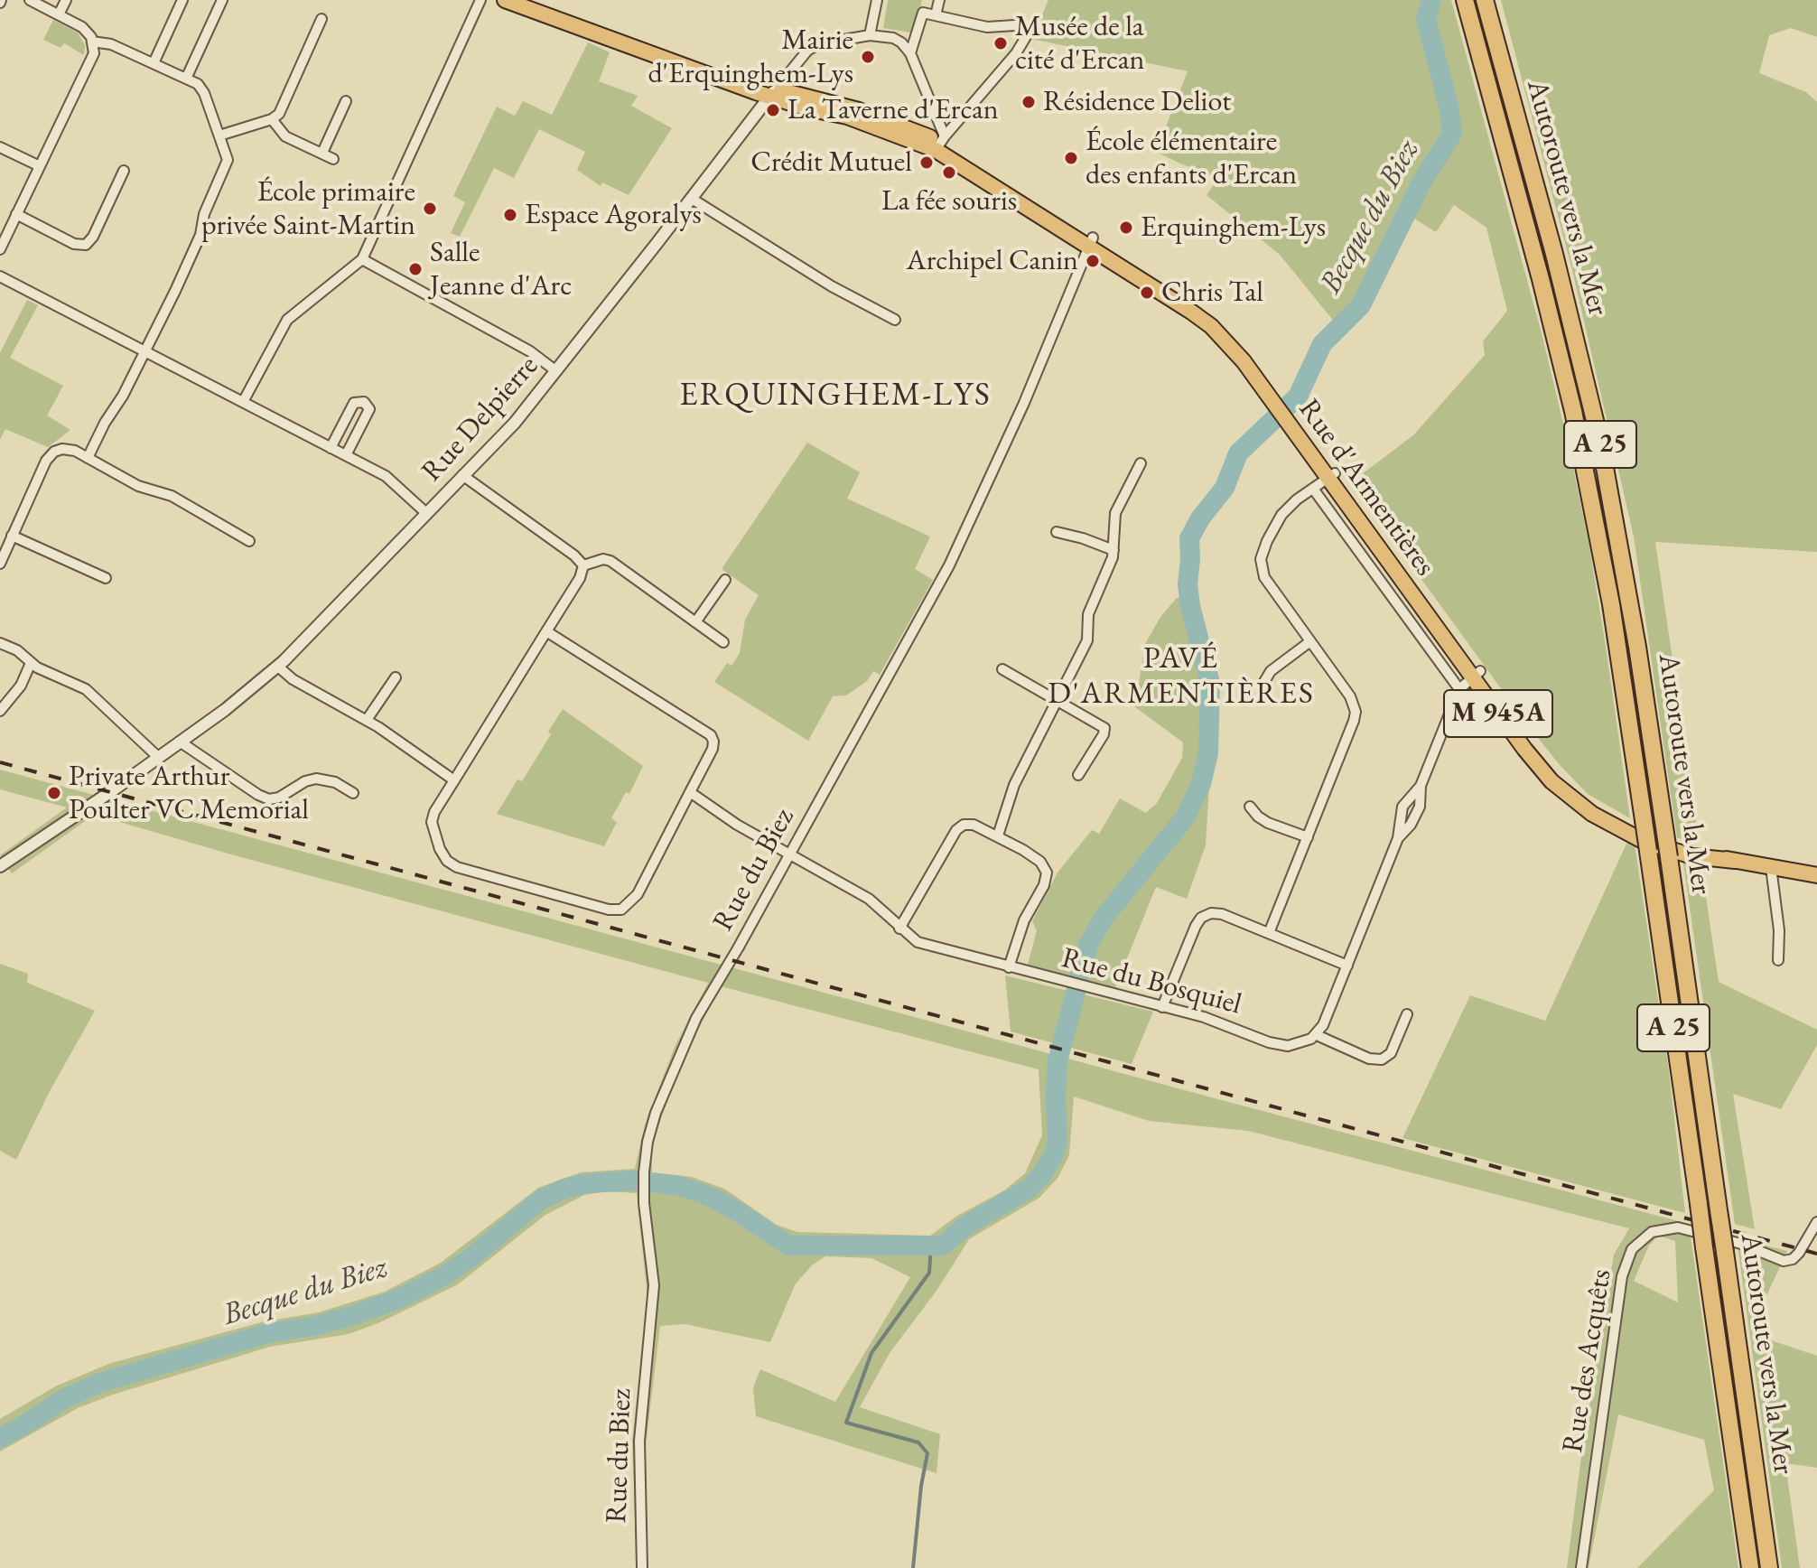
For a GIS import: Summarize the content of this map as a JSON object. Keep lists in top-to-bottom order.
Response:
{
  "streets": {
    "highway": ["Autoroute vers la Mer", "A 25"],
    "main road": ["Rue d'Armentières", "M 945A"],
    "street": [
      "Rue Delpierre",
      "Rue du Biez",
      "Rue du Bosquiel",
      "Rue des Acquêts"
    ]
  },
  "crossings": [
    ["Rue Delpierre", "M 945A"],
    ["Rue d'Armentières", "M 945A"],
    ["Rue d'Armentières", "Rue du Biez"],
    ["Rue du Biez", "Rue du Bosquiel"]
  ],
  "districts": ["ERQUINGHEM-LYS", "PAVÉ D'ARMENTIÈRES"],
  "water": ["Becque du Biez"],
  "places": [
    "Musée de la cité d'Ercan",
    "Mairie d'Erquinghem-Lys",
    "Résidence Deliot",
    "La Taverne d'Ercan",
    "École élémentaire des enfants d'Ercan",
    "Crédit Mutuel",
    "La fée souris",
    "École primaire privée Saint-Martin",
    "Espace Agoralys",
    "Erquinghem-Lys",
    "Archipel Canin",
    "Salle Jeanne d'Arc",
    "Chris Tal",
    "Private Arthur Poulter VC Memorial"
  ]
}
